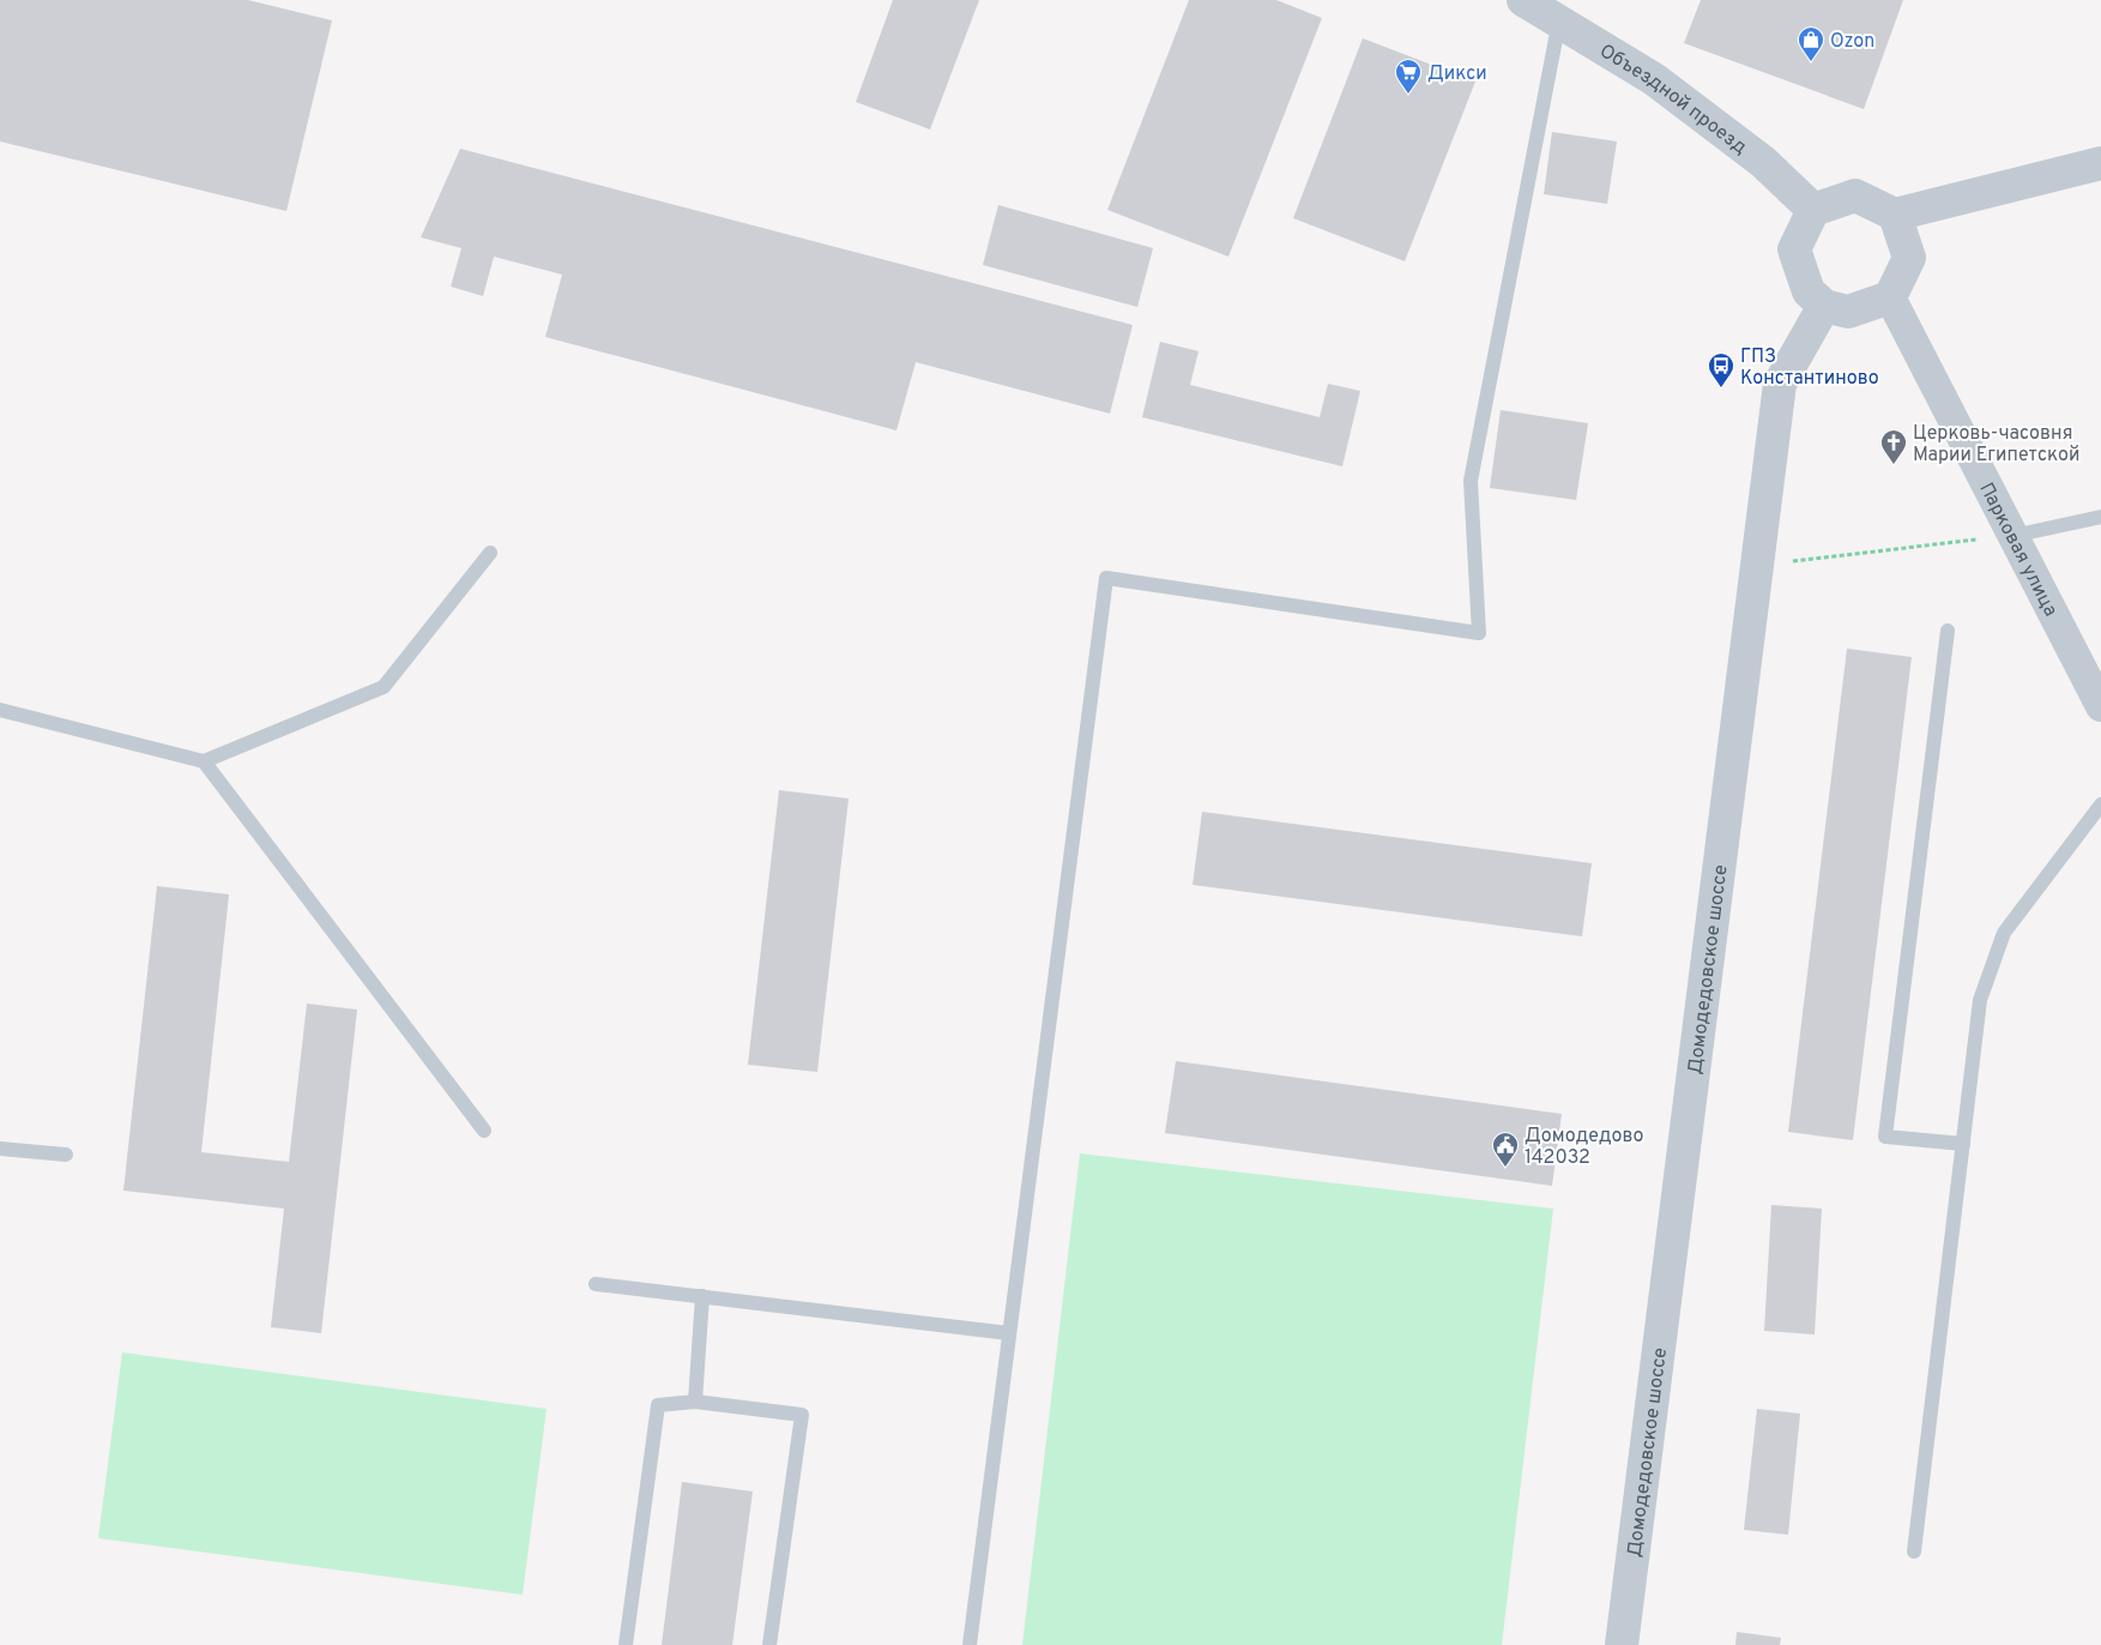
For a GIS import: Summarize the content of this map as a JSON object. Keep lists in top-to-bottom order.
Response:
{
  "streets": {
    "street": ["Объездной проезд", "Парковая улица", "Домодедовское шоссе"]
  },
  "crossings": [
    ["Объездной проезд", "Парковая улица"],
    ["Объездной проезд", "Домодедовское шоссе"],
    ["Парковая улица", "Домодедовское шоссе"]
  ],
  "places": {
    "shop": ["Ozon"],
    "supermarket": ["Дикси"],
    "bus stop": ["ГПЗ Константиново"],
    "church": ["Церковь-часовня Марии Египетской"],
    "public building": ["Домодедово 142032"]
  }
}
